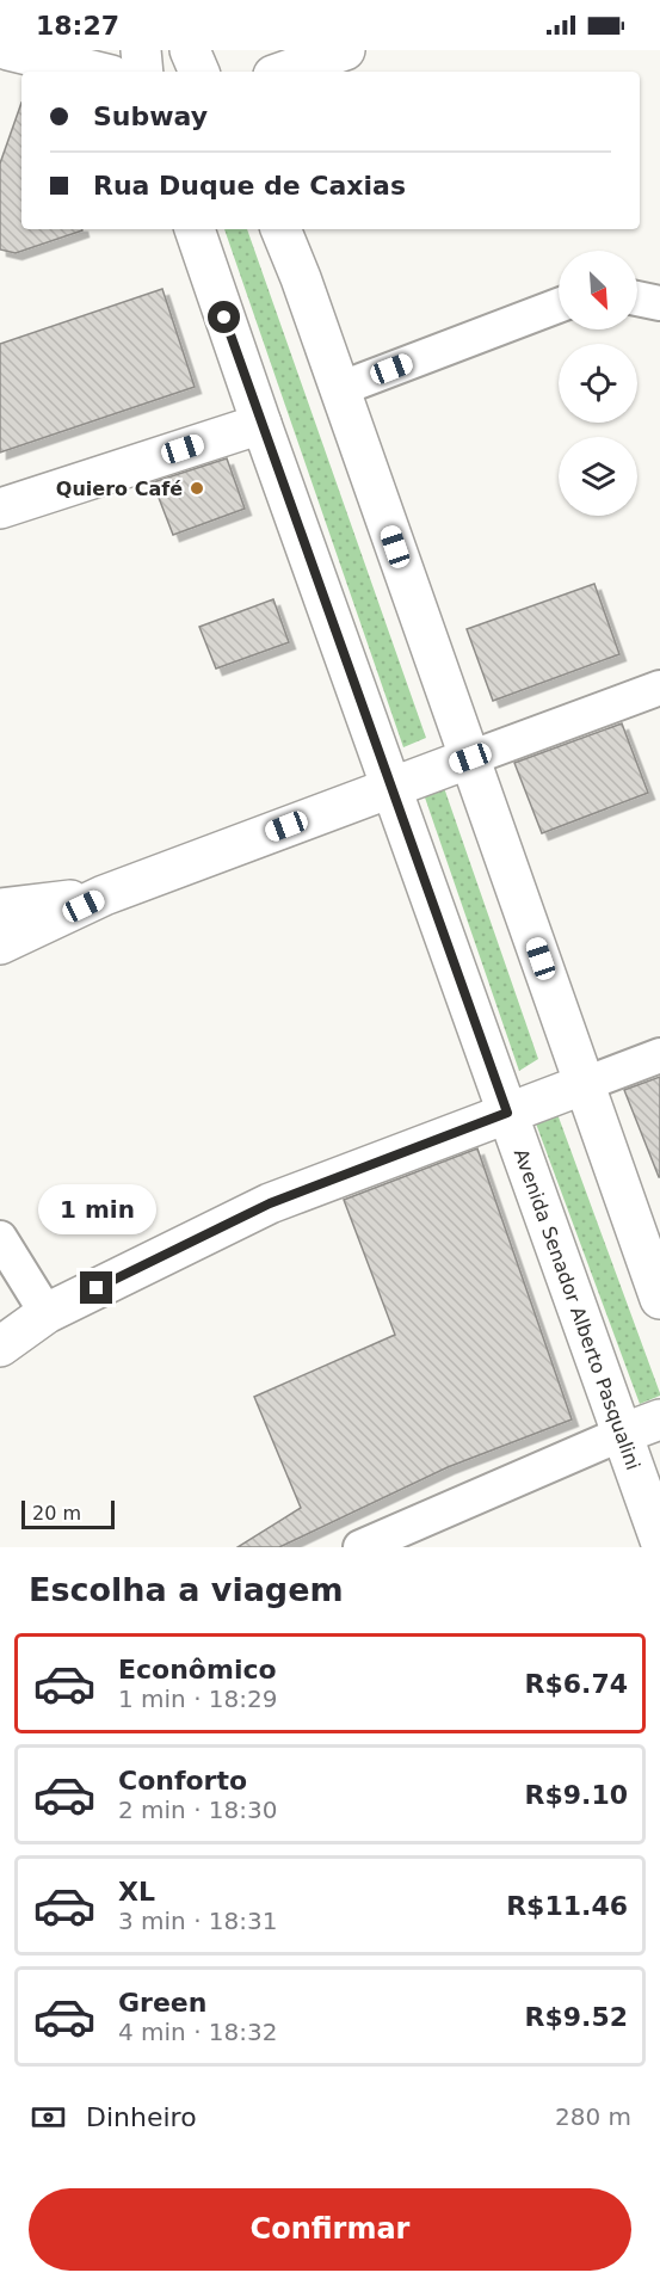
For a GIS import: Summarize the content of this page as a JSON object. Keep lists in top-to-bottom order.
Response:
{
  "streets": {
    "main road": ["Avenida Senador Alberto Pasqualini"]
  },
  "places": ["Quiero Café"],
  "scale_bar": "20 m",
  "north": "bottom right",
  "page": {
    "status": "18:27",
    "banner": ["Subway", "Rua Duque de Caxias"],
    "bubble": "1 min",
    "scale": "20 m",
    "heading": "Escolha a viagem",
    "list": [
      {
        "name": "Econômico",
        "note": "1 min · 18:29",
        "value": "R$6.74"
      },
      {
        "name": "Conforto",
        "note": "2 min · 18:30",
        "value": "R$9.10"
      },
      {
        "name": "XL",
        "note": "3 min · 18:31",
        "value": "R$11.46"
      },
      {
        "name": "Green",
        "note": "4 min · 18:32",
        "value": "R$9.52"
      }
    ],
    "pay": ["Dinheiro", "280 m"],
    "buttons": "Confirmar"
  }
}
